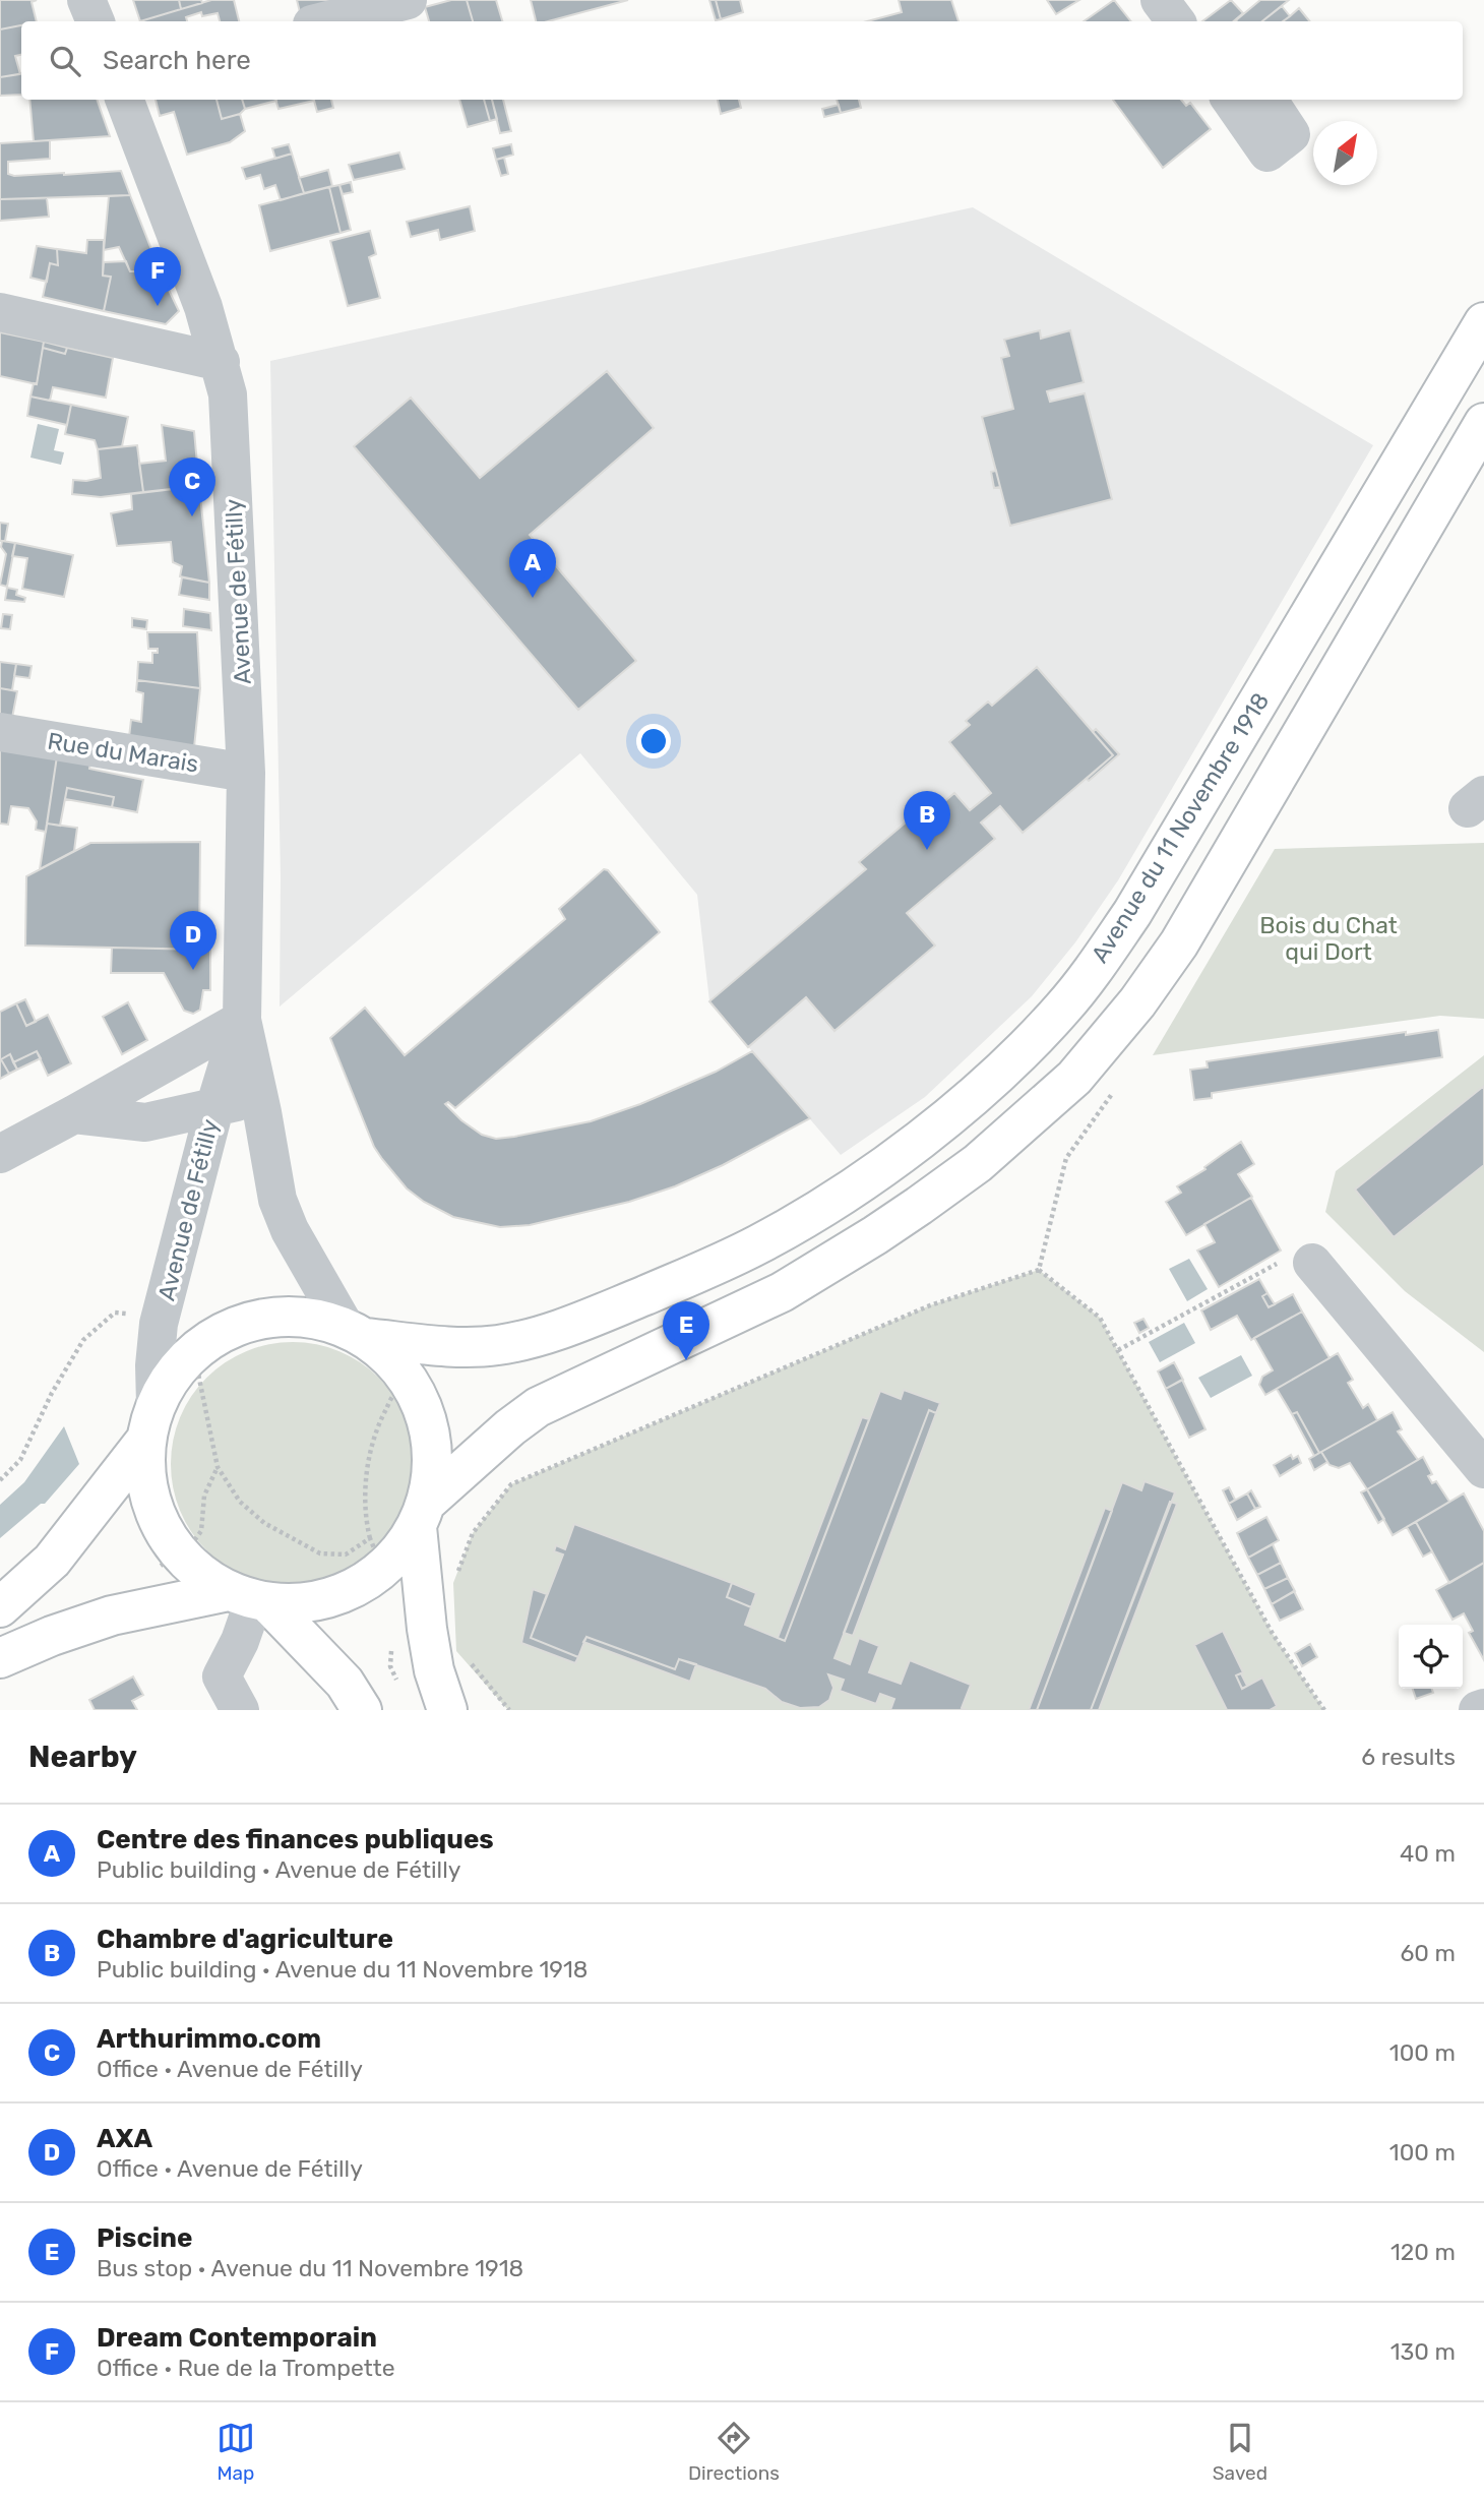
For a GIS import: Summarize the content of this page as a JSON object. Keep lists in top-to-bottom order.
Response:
{
  "streets": {
    "main road": ["Avenue du 11 Novembre 1918"],
    "street": ["Avenue de Fétilly", "Rue du Marais"]
  },
  "crossings": [
    ["Avenue de Fétilly", "Rue du Marais"],
    ["Avenue de Fétilly", "Avenue du 11 Novembre 1918"]
  ],
  "parks": ["Bois du Chat qui Dort"],
  "north": "top right",
  "page": {
    "search": "Search here",
    "pins": [
      "F",
      "C",
      "A",
      "B",
      "D",
      "E"
    ],
    "heading": ["Nearby", "6 results"],
    "list": [
      {
        "mark": "A",
        "name": "Centre des finances publiques",
        "note": "Public building · Avenue de Fétilly",
        "value": "40 m"
      },
      {
        "mark": "B",
        "name": "Chambre d'agriculture",
        "note": "Public building · Avenue du 11 Novembre 1918",
        "value": "60 m"
      },
      {
        "mark": "C",
        "name": "Arthurimmo.com",
        "note": "Office · Avenue de Fétilly",
        "value": "100 m"
      },
      {
        "mark": "D",
        "name": "AXA",
        "note": "Office · Avenue de Fétilly",
        "value": "100 m"
      },
      {
        "mark": "E",
        "name": "Piscine",
        "note": "Bus stop · Avenue du 11 Novembre 1918",
        "value": "120 m"
      },
      {
        "mark": "F",
        "name": "Dream Contemporain",
        "note": "Office · Rue de la Trompette",
        "value": "130 m"
      }
    ],
    "nav": ["Map", "Directions", "Saved"]
  }
}
